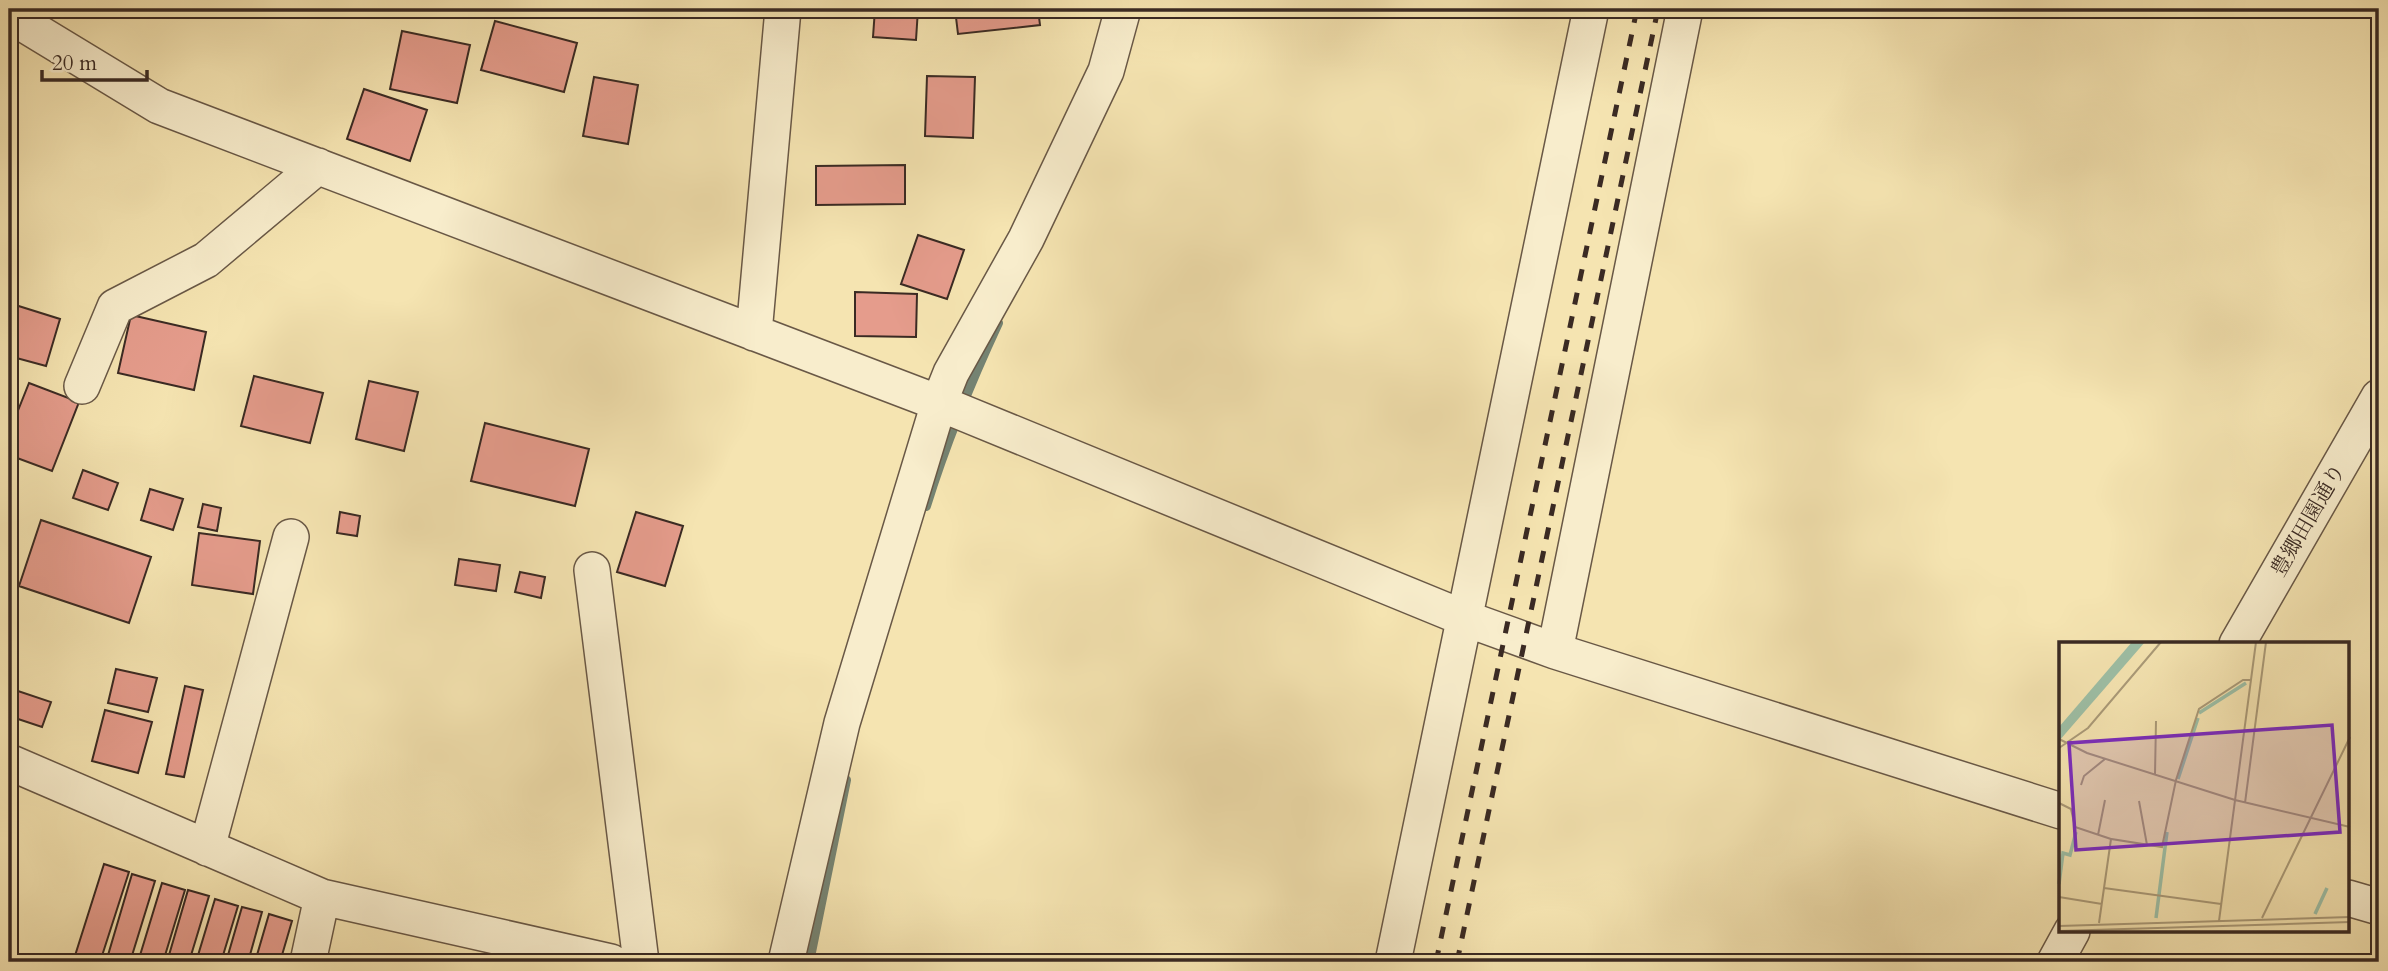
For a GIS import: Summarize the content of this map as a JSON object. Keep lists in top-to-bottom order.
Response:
{
  "streets": {
    "street": ["豊郷田園通り"]
  },
  "scale_bar": "20 m"
}
